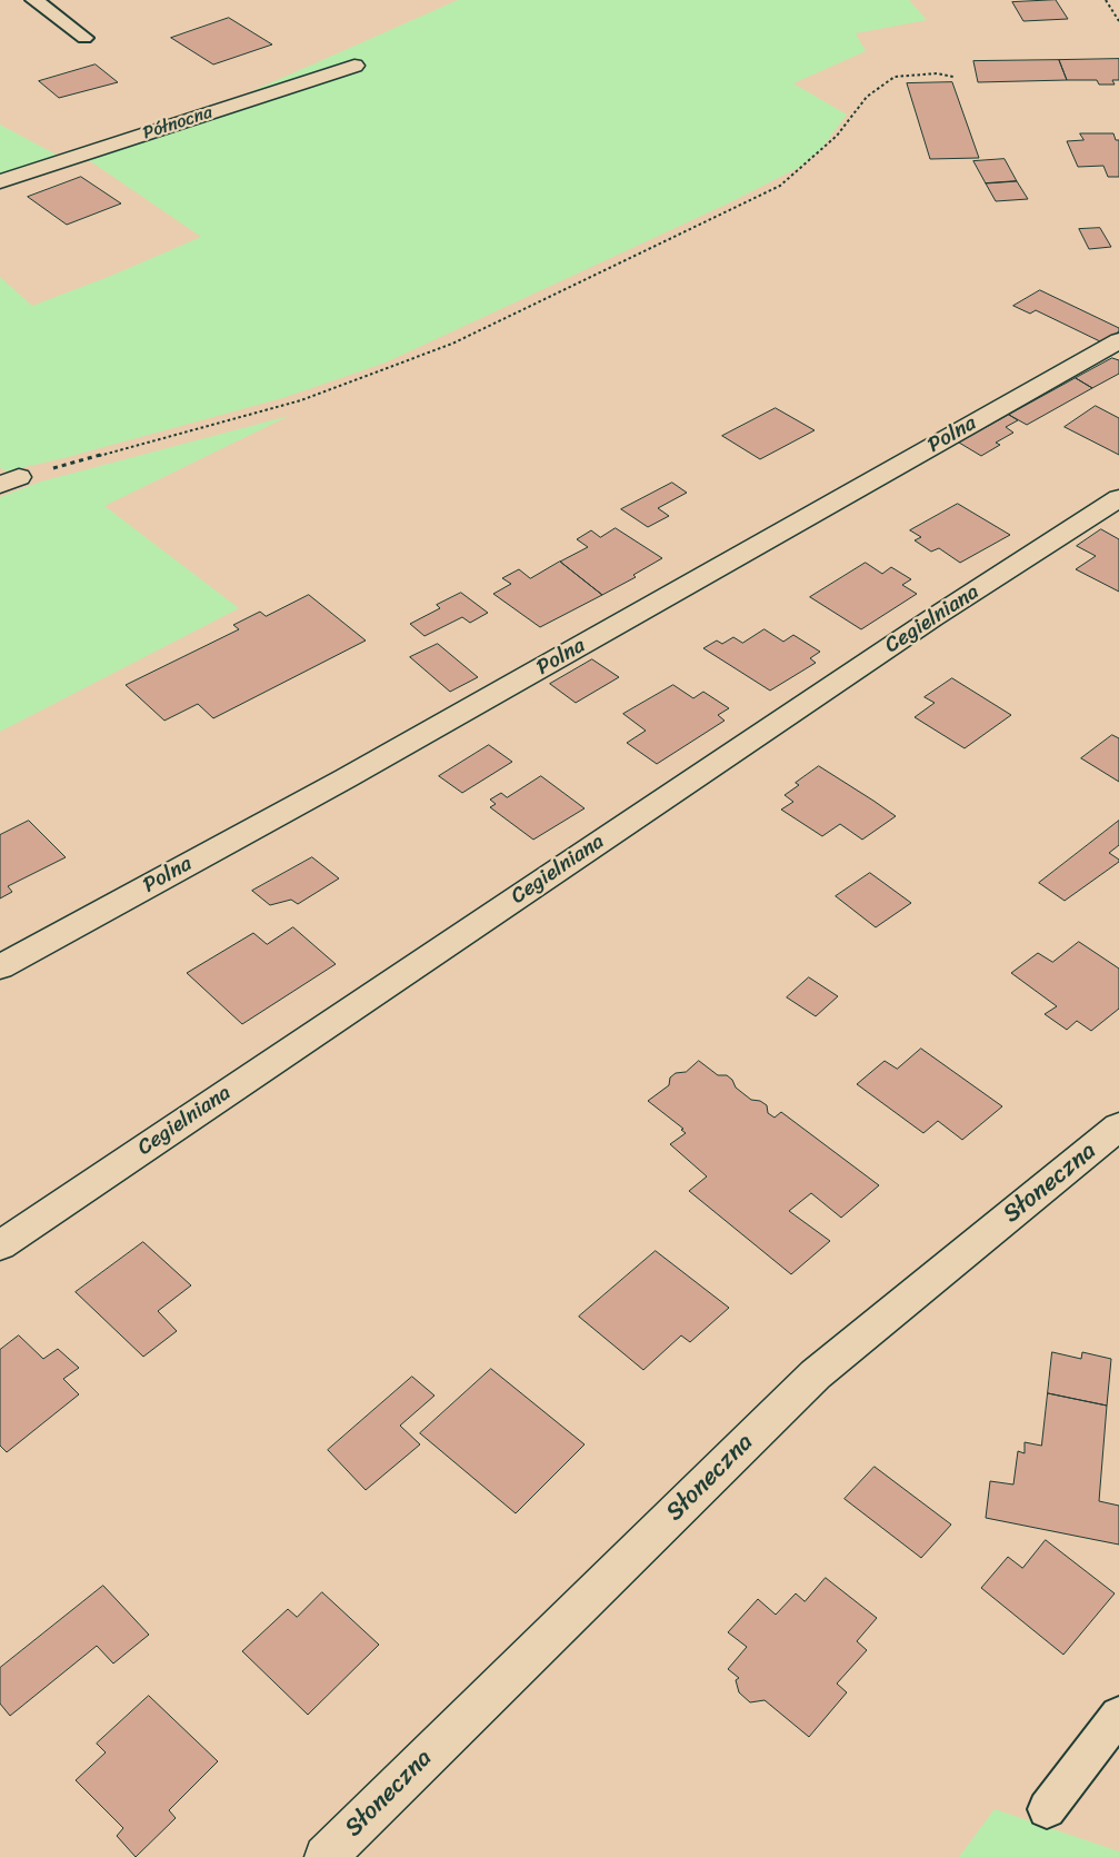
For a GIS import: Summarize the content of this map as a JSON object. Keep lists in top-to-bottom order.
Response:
{
  "streets": {
    "street": [
      "Północna",
      "Polna",
      "Cegielniana",
      "Słoneczna"
    ]
  }
}
